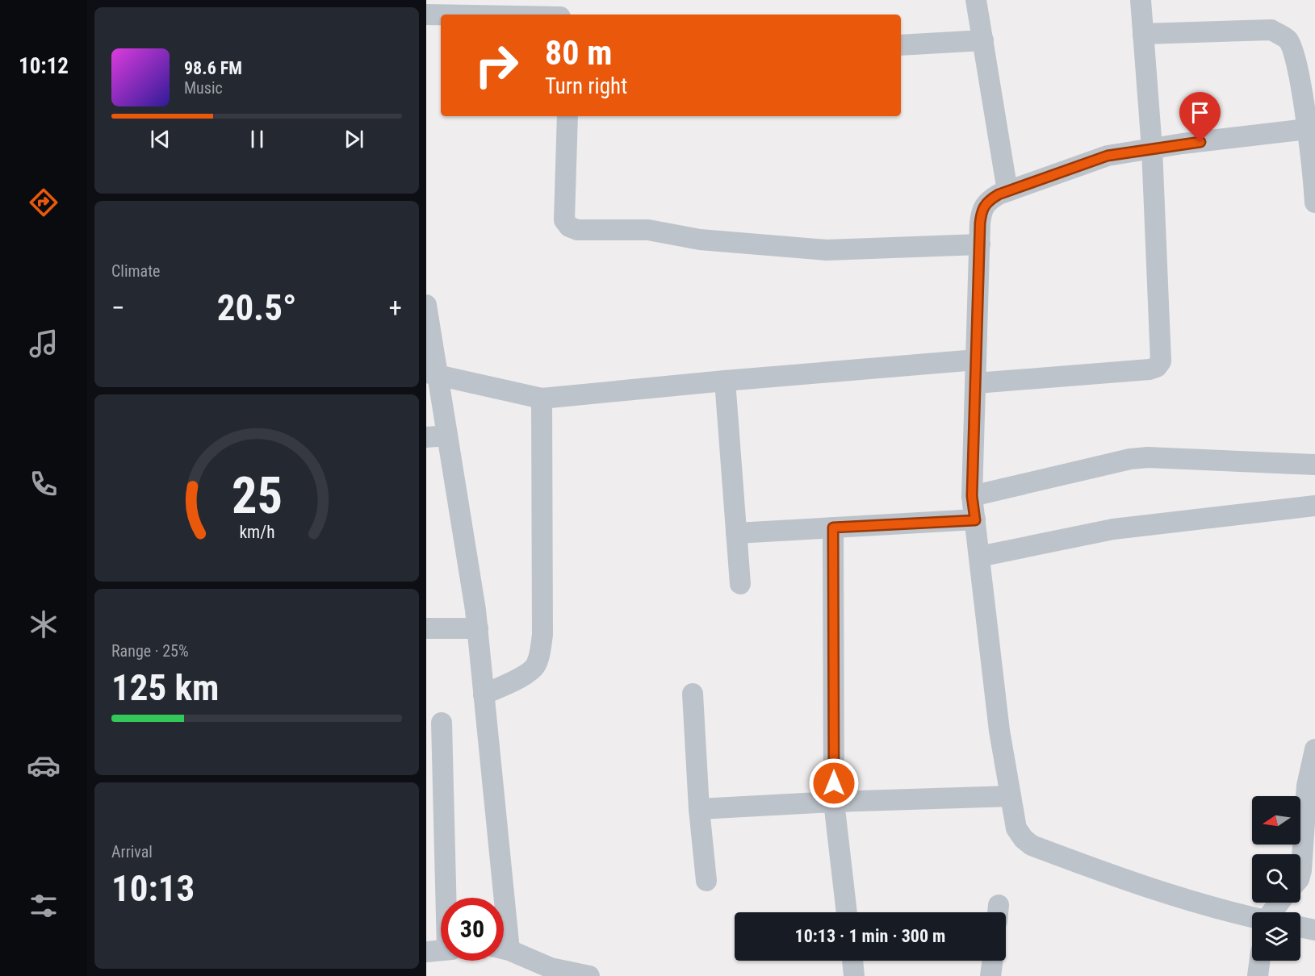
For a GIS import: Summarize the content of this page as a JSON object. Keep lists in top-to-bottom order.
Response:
{
  "north": "left",
  "page": {
    "tabs": "10:12",
    "turn": ["80 m", "Turn right"],
    "song": ["98.6 FM", "Music"],
    "tile": [
      "Climate",
      ["Range · 25%", "125 km"],
      ["Arrival", "10:13"]
    ],
    "heat": ["−", "20.5°", "+"],
    "limit": "30",
    "trip": "10:13 · 1 min · 300 m",
    "gauge": ["25", "km/h"]
  }
}
